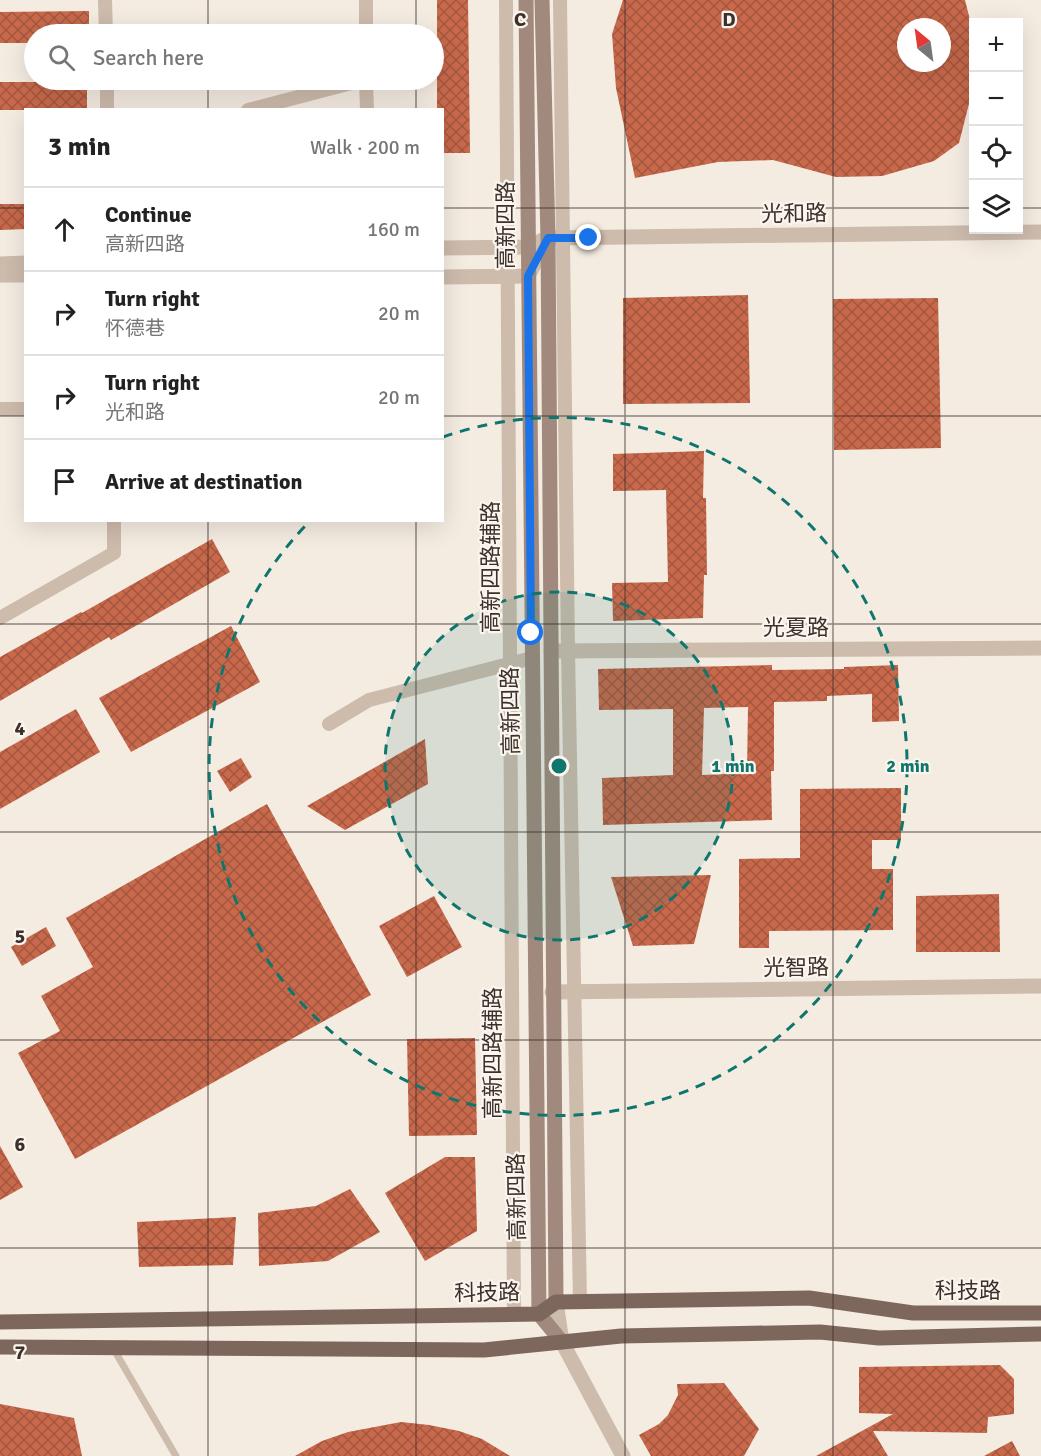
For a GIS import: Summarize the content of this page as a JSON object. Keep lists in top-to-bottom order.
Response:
{
  "streets": {
    "main road": ["高新四路", "科技路"],
    "street": [
      "光和路",
      "高新四路辅路",
      "光夏路",
      "光智路"
    ]
  },
  "crossings": [
    ["光和路", "高新四路"],
    ["高新四路", "光夏路"],
    ["高新四路", "光智路"],
    ["高新四路", "科技路"],
    ["高新四路辅路", "科技路"]
  ],
  "north": "top left",
  "page": {
    "map_buttons": ["+", "−"],
    "search": "Search here",
    "heading": ["3 min", "Walk · 200 m"],
    "list": [
      ["Continue", "高新四路", "160 m"],
      ["Turn right", "怀德巷", "20 m"],
      ["Turn right", "光和路", "20 m"],
      "Arrive at destination"
    ]
  },
  "grid": {
    "columns": ["C", "D"],
    "rows": [
      "4",
      "5",
      "6",
      "7"
    ]
  },
  "rings": ["1 min", "2 min"]
}
